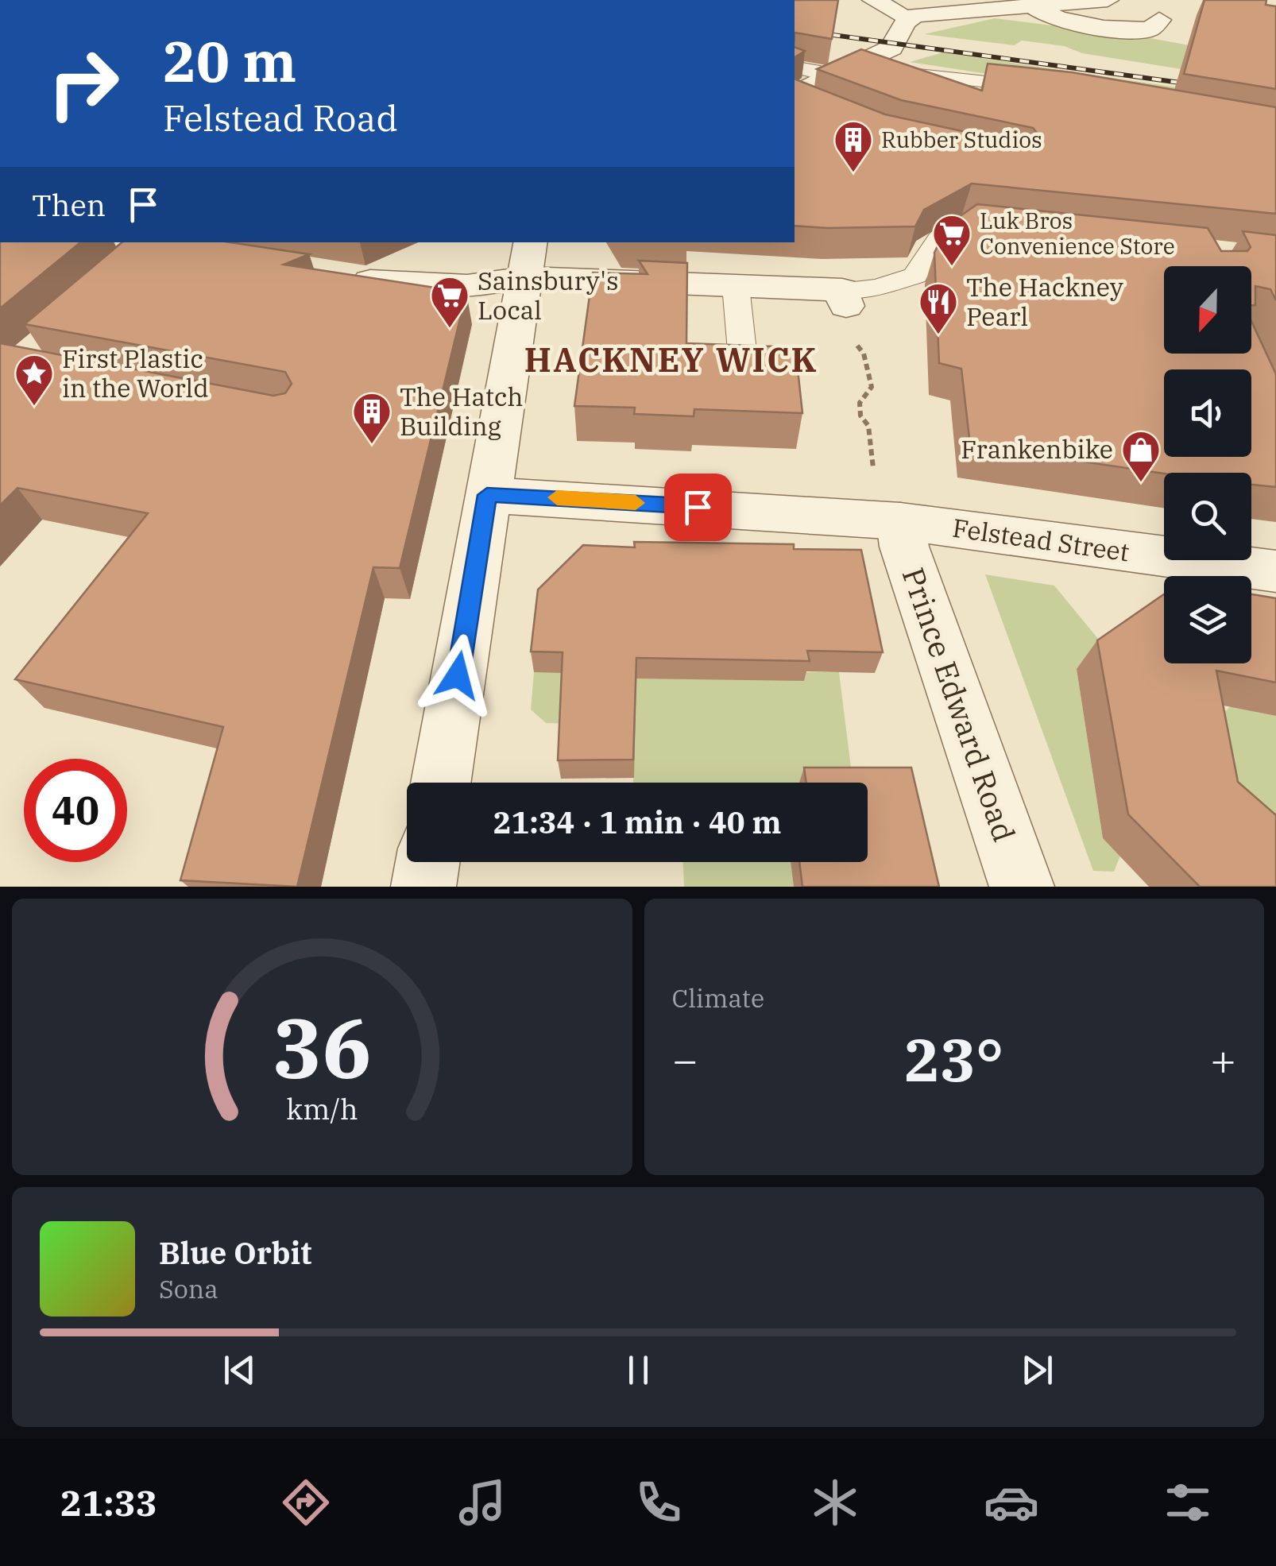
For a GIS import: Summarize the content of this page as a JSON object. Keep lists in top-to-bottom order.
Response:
{
  "streets": {
    "street": ["Felstead Street", "Prince Edward Road"]
  },
  "crossings": [
    ["Felstead Street", "Prince Edward Road"]
  ],
  "districts": ["HACKNEY WICK"],
  "places": {
    "building": ["Rubber Studios", "The Hatch Building"],
    "supermarket": ["Luk Bros Convenience Store", "Sainsbury's Local"],
    "restaurant": ["The Hackney Pearl"],
    "place": ["First Plastic in the World"],
    "shop": ["Frankenbike"]
  },
  "north": "bottom",
  "page": {
    "turn": ["20 m", "Felstead Road"],
    "then": "Then",
    "limit": "40",
    "trip": "21:34 · 1 min · 40 m",
    "tile": "Climate",
    "heat": ["−", "23°", "+"],
    "song": ["Blue Orbit", "Sona"],
    "tabs": "21:33",
    "gauge": ["36", "km/h"]
  }
}
